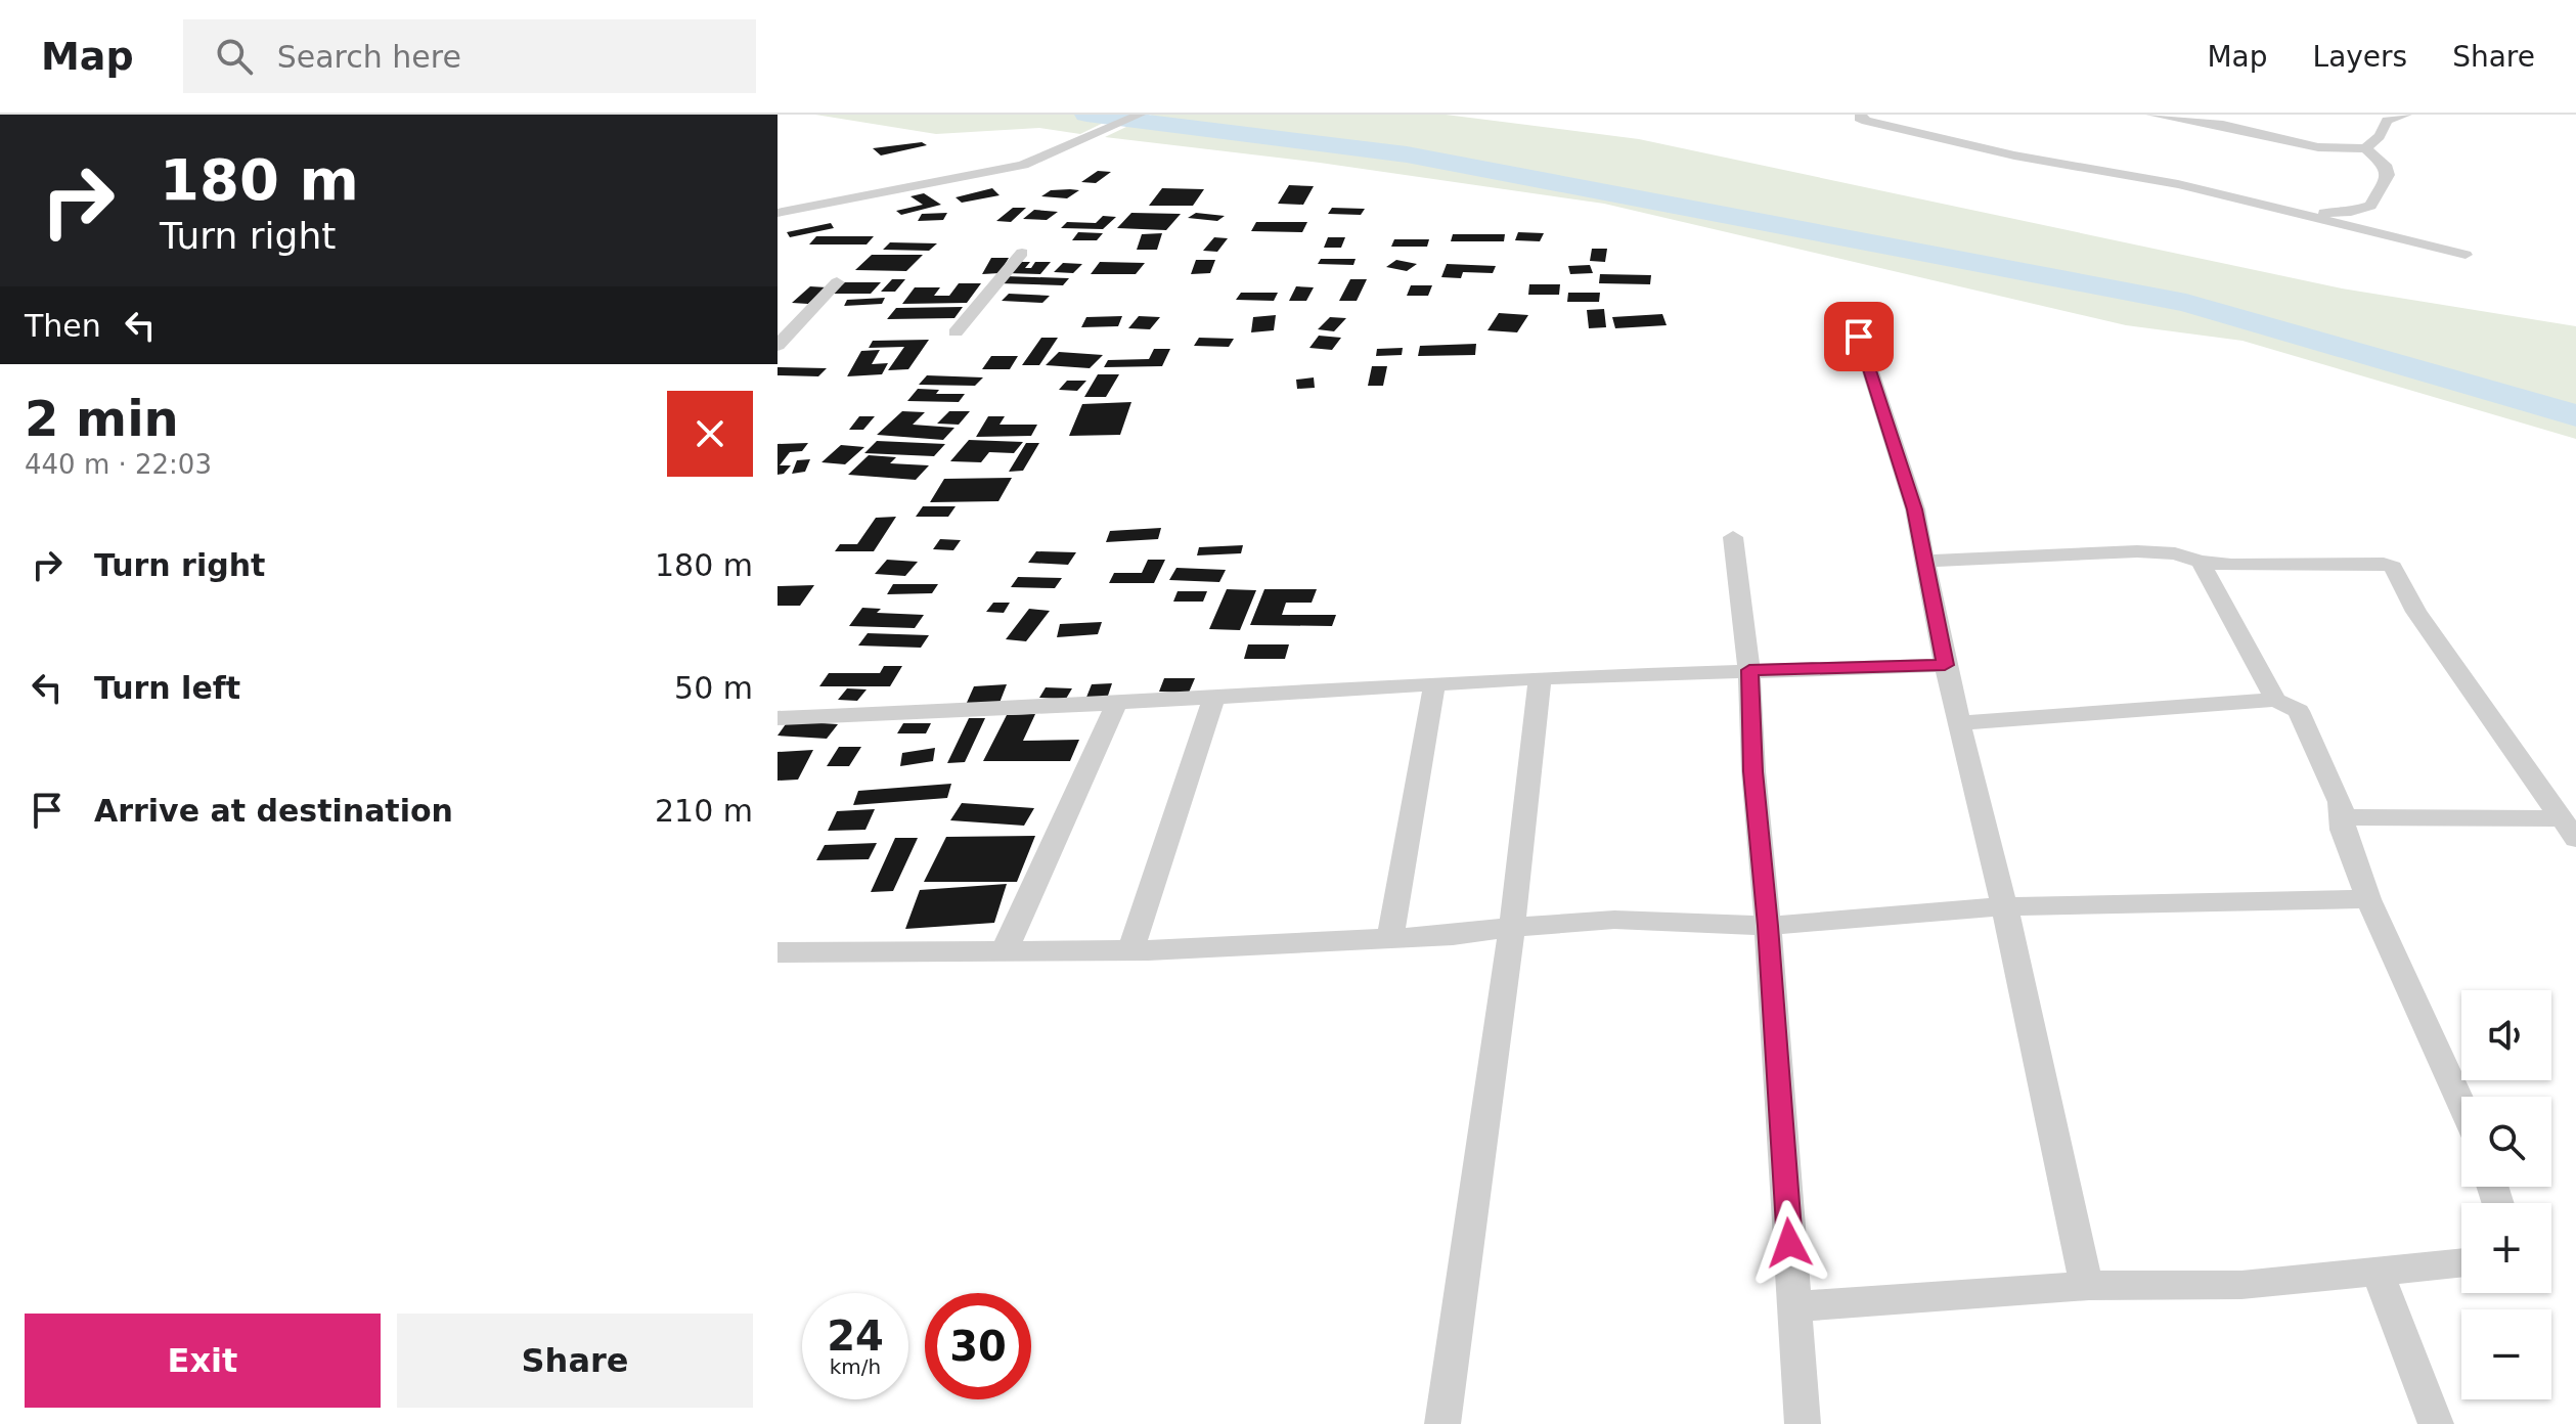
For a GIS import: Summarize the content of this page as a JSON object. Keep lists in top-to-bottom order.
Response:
{
  "page": {
    "header": "Map",
    "search": "Search here",
    "nav": ["Map", "Layers", "Share"],
    "turn": ["180 m", "Turn right"],
    "then": "Then",
    "heading": ["2 min", "440 m · 22:03"],
    "list": [
      {
        "name": "Turn right",
        "value": "180 m"
      },
      {
        "name": "Turn left",
        "value": "50 m"
      },
      {
        "name": "Arrive at destination",
        "value": "210 m"
      }
    ],
    "map_buttons": ["+", "−"],
    "speed": "24 km/h",
    "limit": "30",
    "buttons": ["Exit", "Share"]
  }
}
